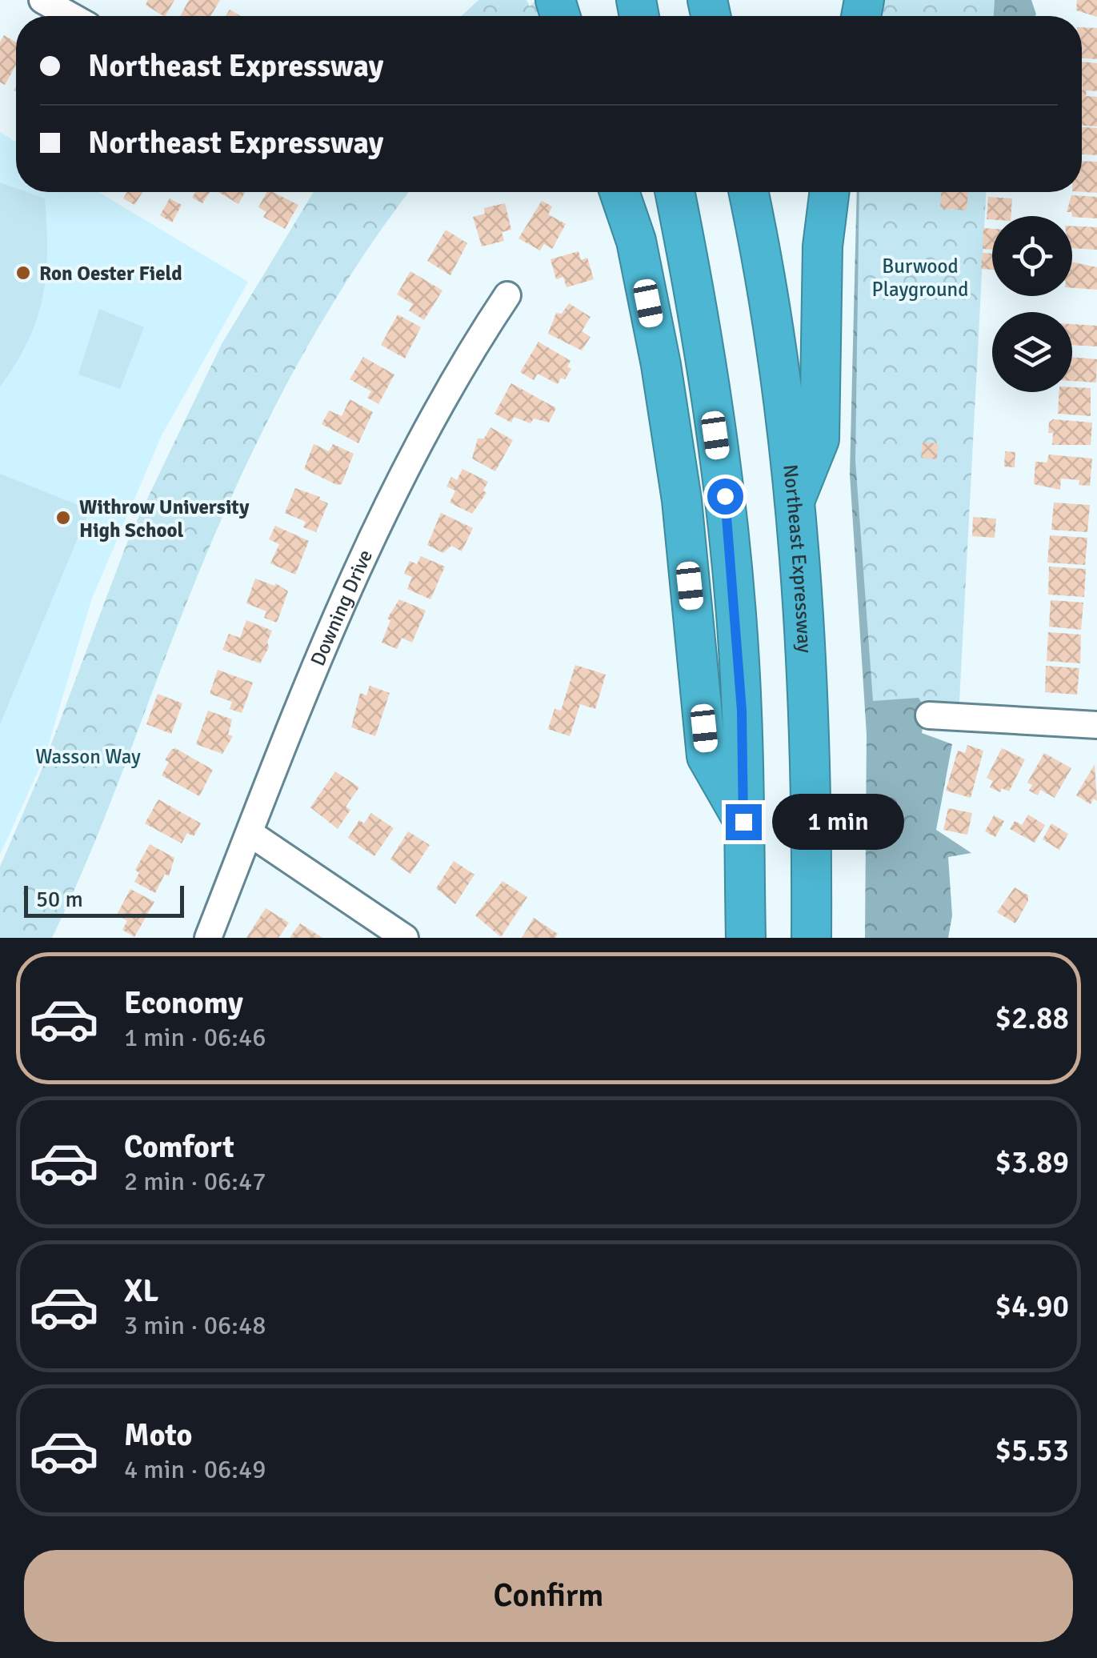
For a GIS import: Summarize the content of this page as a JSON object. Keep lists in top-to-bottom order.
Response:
{
  "streets": {
    "highway": ["Northeast Expressway"],
    "street": ["Downing Drive"]
  },
  "parks": ["Burwood Playground", "Wasson Way"],
  "places": ["Ron Oester Field", "Withrow University High School"],
  "scale_bar": "50 m",
  "page": {
    "banner": ["Northeast Expressway", "Northeast Expressway"],
    "bubble": "1 min",
    "scale": "50 m",
    "list": [
      {
        "name": "Economy",
        "note": "1 min · 06:46",
        "value": "$2.88"
      },
      {
        "name": "Comfort",
        "note": "2 min · 06:47",
        "value": "$3.89"
      },
      {
        "name": "XL",
        "note": "3 min · 06:48",
        "value": "$4.90"
      },
      {
        "name": "Moto",
        "note": "4 min · 06:49",
        "value": "$5.53"
      }
    ],
    "buttons": "Confirm"
  }
}
